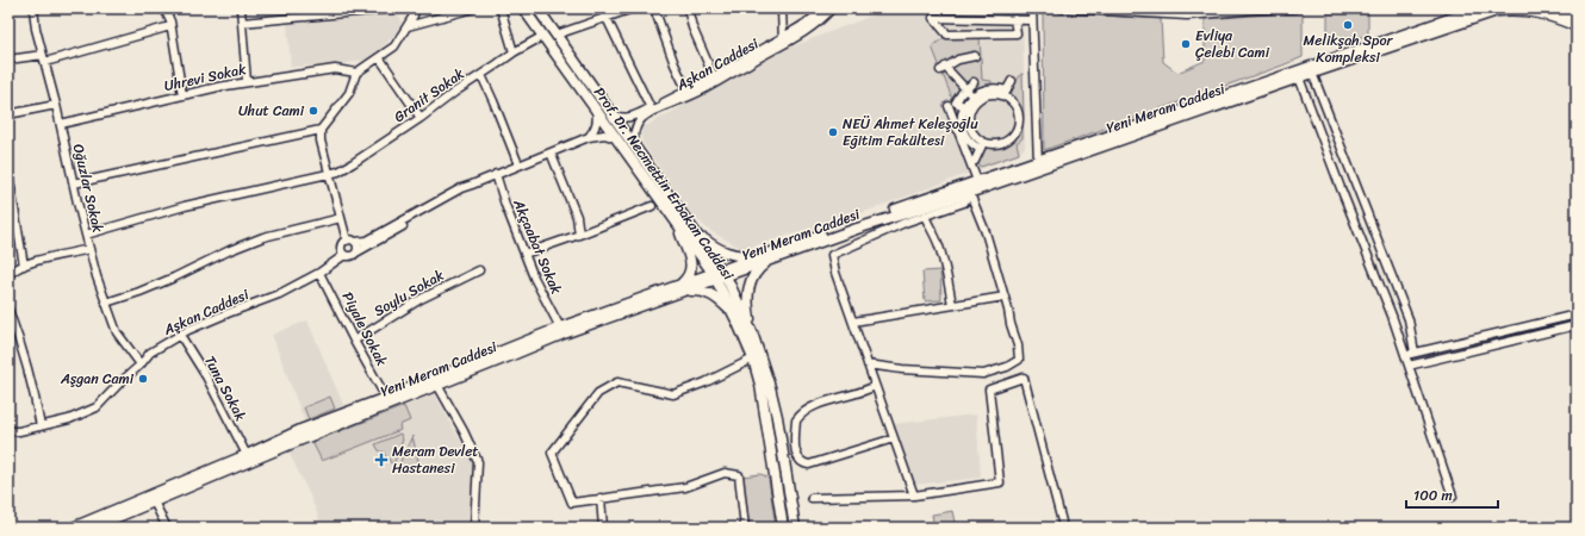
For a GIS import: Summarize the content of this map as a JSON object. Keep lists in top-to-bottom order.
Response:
{
  "streets": {
    "main road": ["Yeni Meram Caddesi", "Prof. Dr. Necmettin Erbakan Caddesi"],
    "street": [
      "Aşkan Caddesi",
      "Uhrevi Sokak",
      "Granit Sokak",
      "Oğuzlar Sokak",
      "Akçaabat Sokak",
      "Soylu Sokak",
      "Piyale Sokak",
      "Tuna Sokak"
    ]
  },
  "crossings": [
    ["Aşkan Caddesi", "Prof. Dr. Necmettin Erbakan Caddesi"],
    ["Aşkan Caddesi", "Oğuzlar Sokak"],
    ["Aşkan Caddesi", "Piyale Sokak"],
    ["Aşkan Caddesi", "Tuna Sokak"],
    ["Uhrevi Sokak", "Oğuzlar Sokak"],
    ["Granit Sokak", "Prof. Dr. Necmettin Erbakan Caddesi"],
    ["Granit Sokak", "Oğuzlar Sokak"],
    ["Yeni Meram Caddesi", "Prof. Dr. Necmettin Erbakan Caddesi"],
    ["Yeni Meram Caddesi", "Akçaabat Sokak"],
    ["Yeni Meram Caddesi", "Piyale Sokak"],
    ["Yeni Meram Caddesi", "Tuna Sokak"],
    ["Soylu Sokak", "Piyale Sokak"]
  ],
  "places": {
    "other": [
      "Melikşah Spor Kompleksi",
      "Evliya Çelebi Cami",
      "Uhut Cami",
      "NEÜ Ahmet Keleşoğlu Eğitim Fakültesi",
      "Aşgan Cami"
    ],
    "health": ["Meram Devlet Hastanesi"]
  },
  "scale_bar": "100 m"
}
